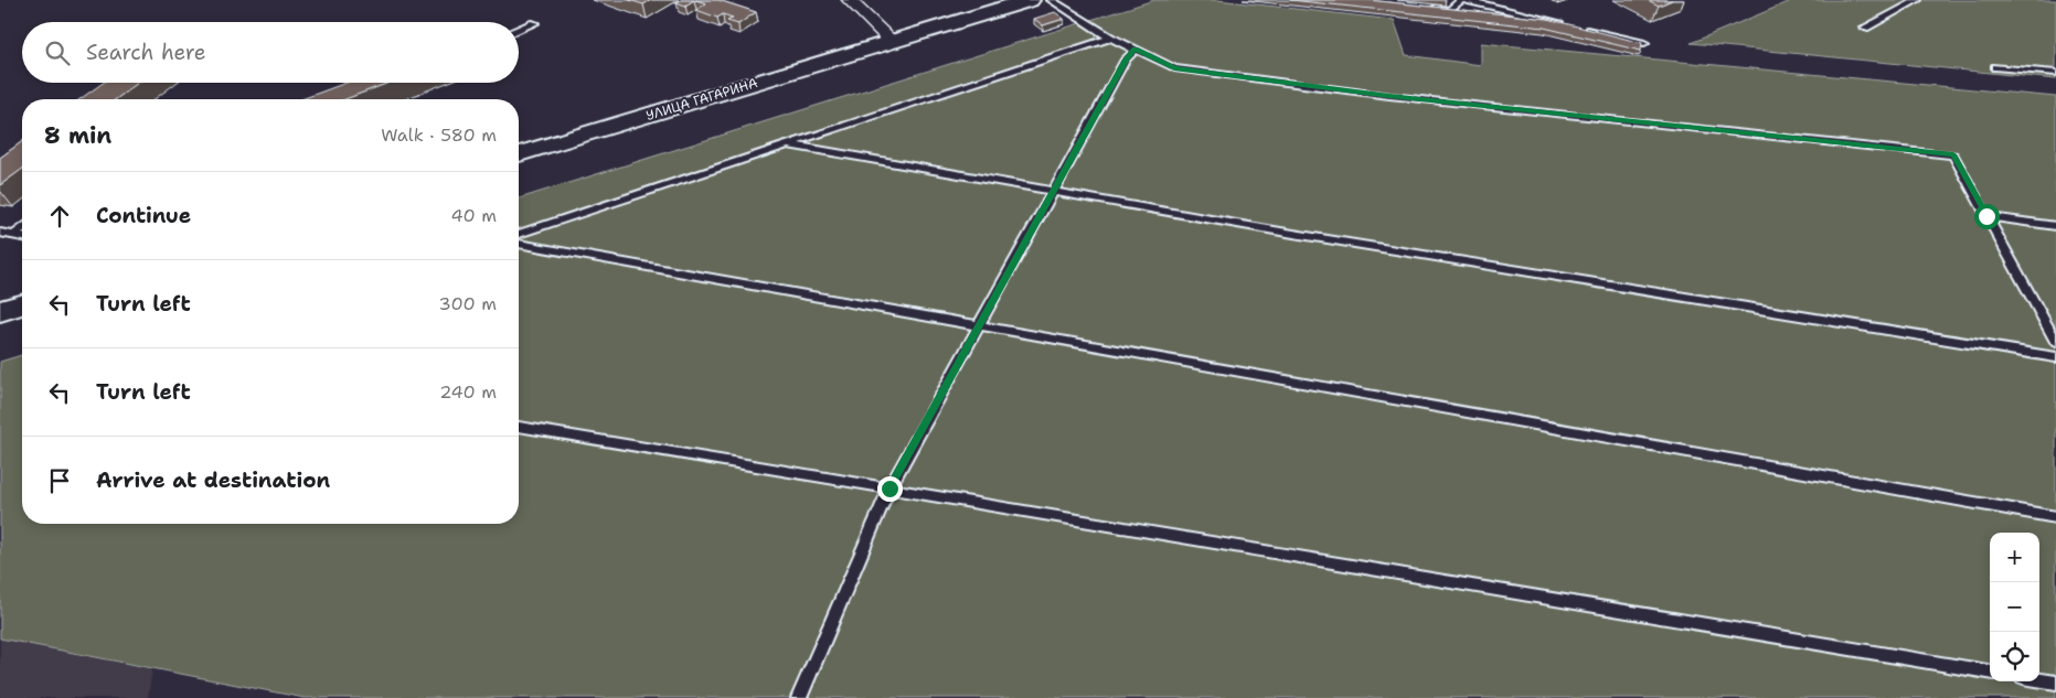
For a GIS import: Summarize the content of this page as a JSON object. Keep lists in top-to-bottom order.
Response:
{
  "streets": {
    "street": ["УЛИЦА ГАГАРИНА"]
  },
  "page": {
    "search": "Search here",
    "heading": ["8 min", "Walk · 580 m"],
    "list": [
      ["Continue", "40 m"],
      ["Turn left", "300 m"],
      ["Turn left", "240 m"],
      "Arrive at destination"
    ],
    "map_buttons": ["+", "−"]
  }
}
